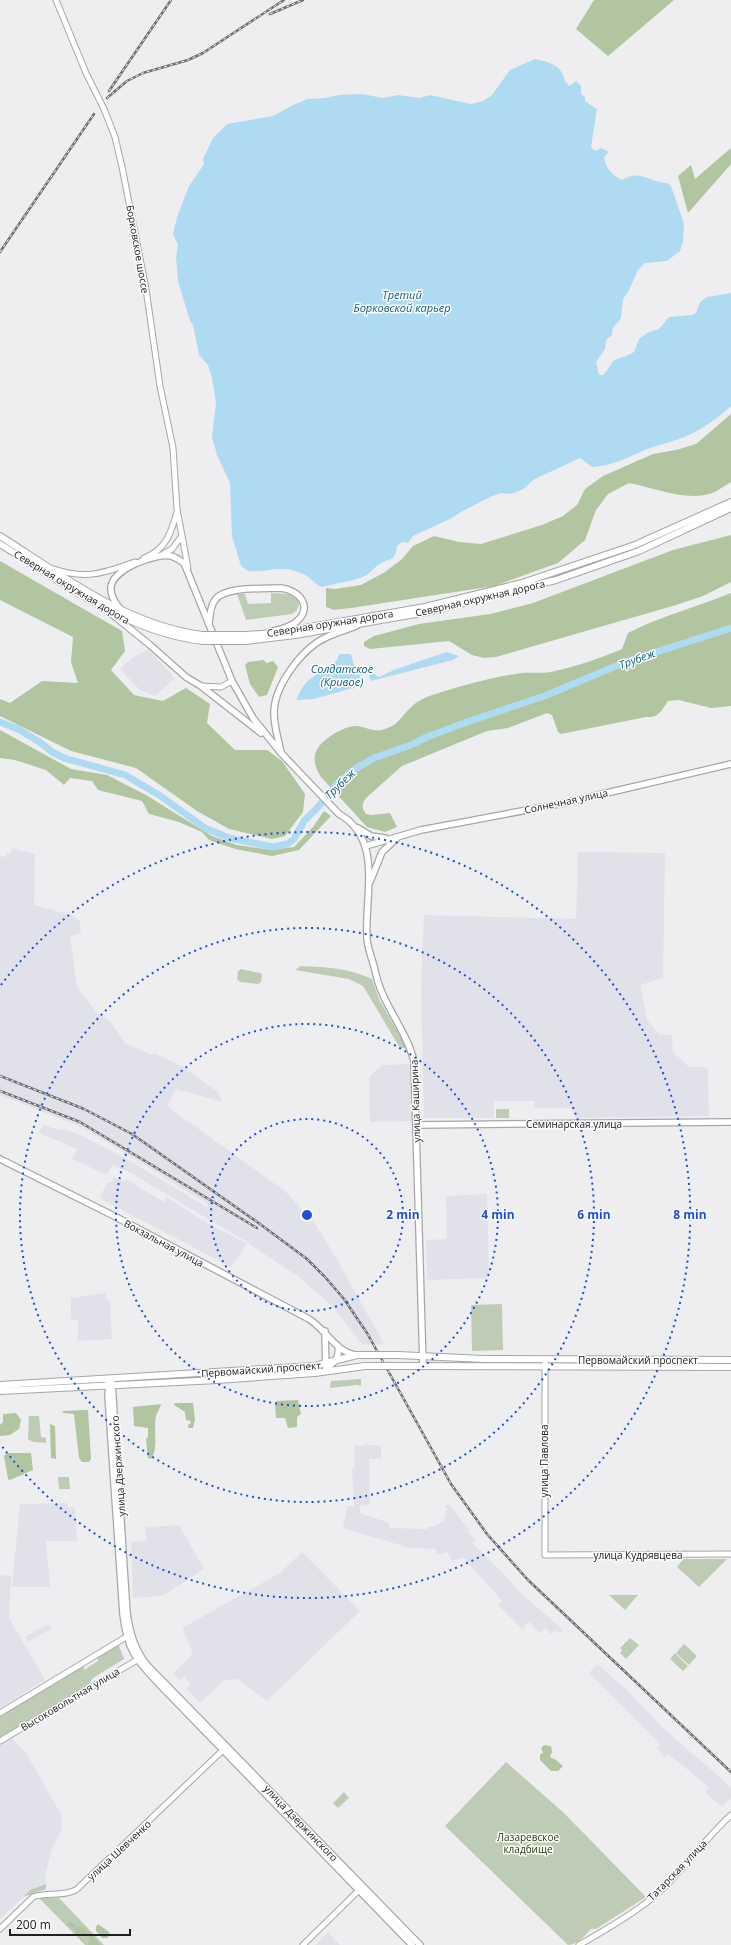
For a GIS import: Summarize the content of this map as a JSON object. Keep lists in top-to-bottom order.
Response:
{
  "streets": {
    "main road": [
      "Северная окружная дорога",
      "Северная оружная дорога",
      "Солнечная улица",
      "улица Каширина",
      "Семинарская улица",
      "Вокзальная улица",
      "Первомайский проспект",
      "улица Дзержинского"
    ],
    "street": [
      "Борковское шоссе",
      "улица Павлова",
      "улица Кудрявцева",
      "Высоковольтная улица",
      "улица Шевченко",
      "Татарская улица"
    ]
  },
  "crossings": [
    ["Северная окружная дорога", "Северная оружная дорога"],
    ["Солнечная улица", "улица Каширина"],
    ["улица Каширина", "Семинарская улица"],
    ["улица Каширина", "Первомайский проспект"],
    ["Вокзальная улица", "Первомайский проспект"],
    ["Первомайский проспект", "улица Павлова"],
    ["Первомайский проспект", "улица Дзержинского"],
    ["улица Павлова", "улица Кудрявцева"],
    ["улица Дзержинского", "Высоковольтная улица"],
    ["улица Дзержинского", "улица Шевченко"]
  ],
  "water": ["Третий Борковской карьер", "Трубеж", "Солдатское (Кривое)"],
  "parks": ["Лазаревское кладбище"],
  "scale_bar": "200 m",
  "rings": [
    "2 min",
    "4 min",
    "6 min",
    "8 min"
  ]
}
